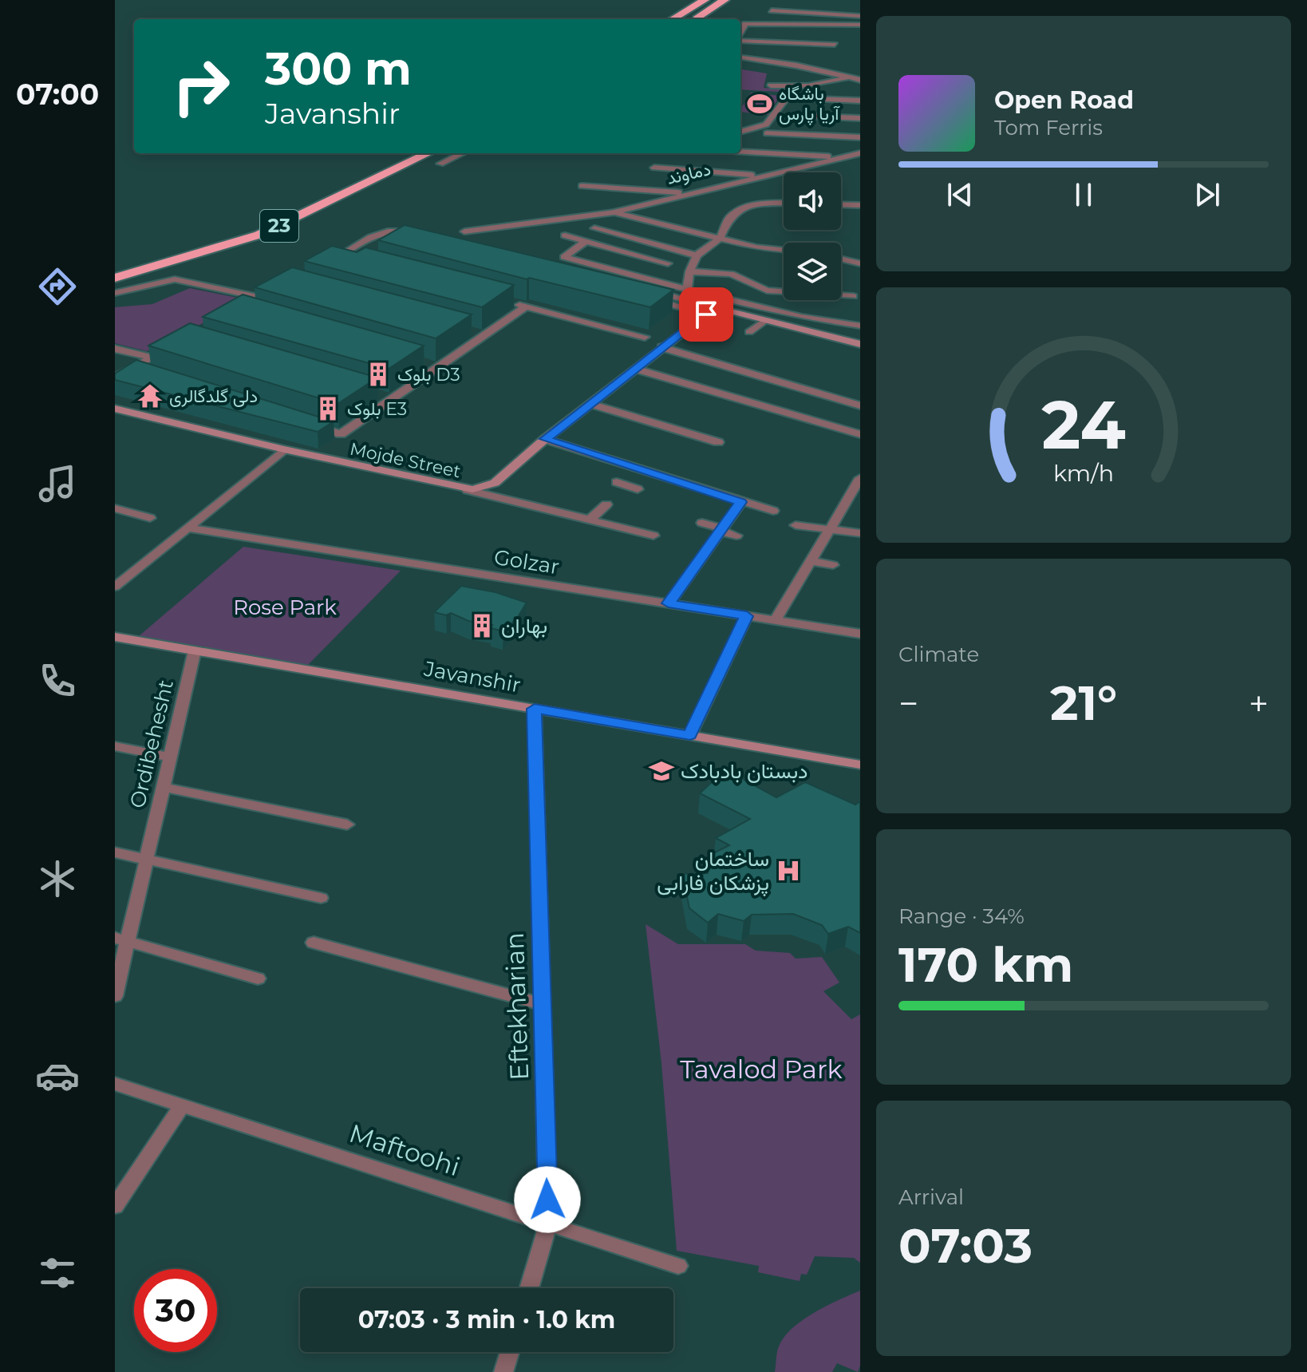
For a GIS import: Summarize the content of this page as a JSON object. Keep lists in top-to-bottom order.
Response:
{
  "streets": {
    "highway": ["23"],
    "main road": ["Mojde Street", "Javanshir"],
    "street": [
      "دماوند",
      "Golzar",
      "Ordibehesht",
      "Eftekharian",
      "Maftoohi"
    ]
  },
  "crossings": [
    ["Javanshir", "Ordibehesht"],
    ["Javanshir", "Eftekharian"],
    ["Eftekharian", "Maftoohi"]
  ],
  "parks": ["Rose Park", "Tavalod Park"],
  "places": {
    "sports": ["باشگاه آریا پارس"],
    "building": ["بلوک D3", "بلوک E3", "بهاران"],
    "temple": ["دلی گلدگالری"],
    "school or university": ["دبستان بادبادک"],
    "hospital": ["ساختمان پزشکان فارابی"]
  },
  "page": {
    "tabs": "07:00",
    "turn": ["300 m", "Javanshir"],
    "song": ["Open Road", "Tom Ferris"],
    "tile": [
      "Climate",
      ["Range · 34%", "170 km"],
      ["Arrival", "07:03"]
    ],
    "heat": ["−", "21°", "+"],
    "limit": "30",
    "trip": "07:03 · 3 min · 1.0 km",
    "gauge": ["24", "km/h"]
  }
}
